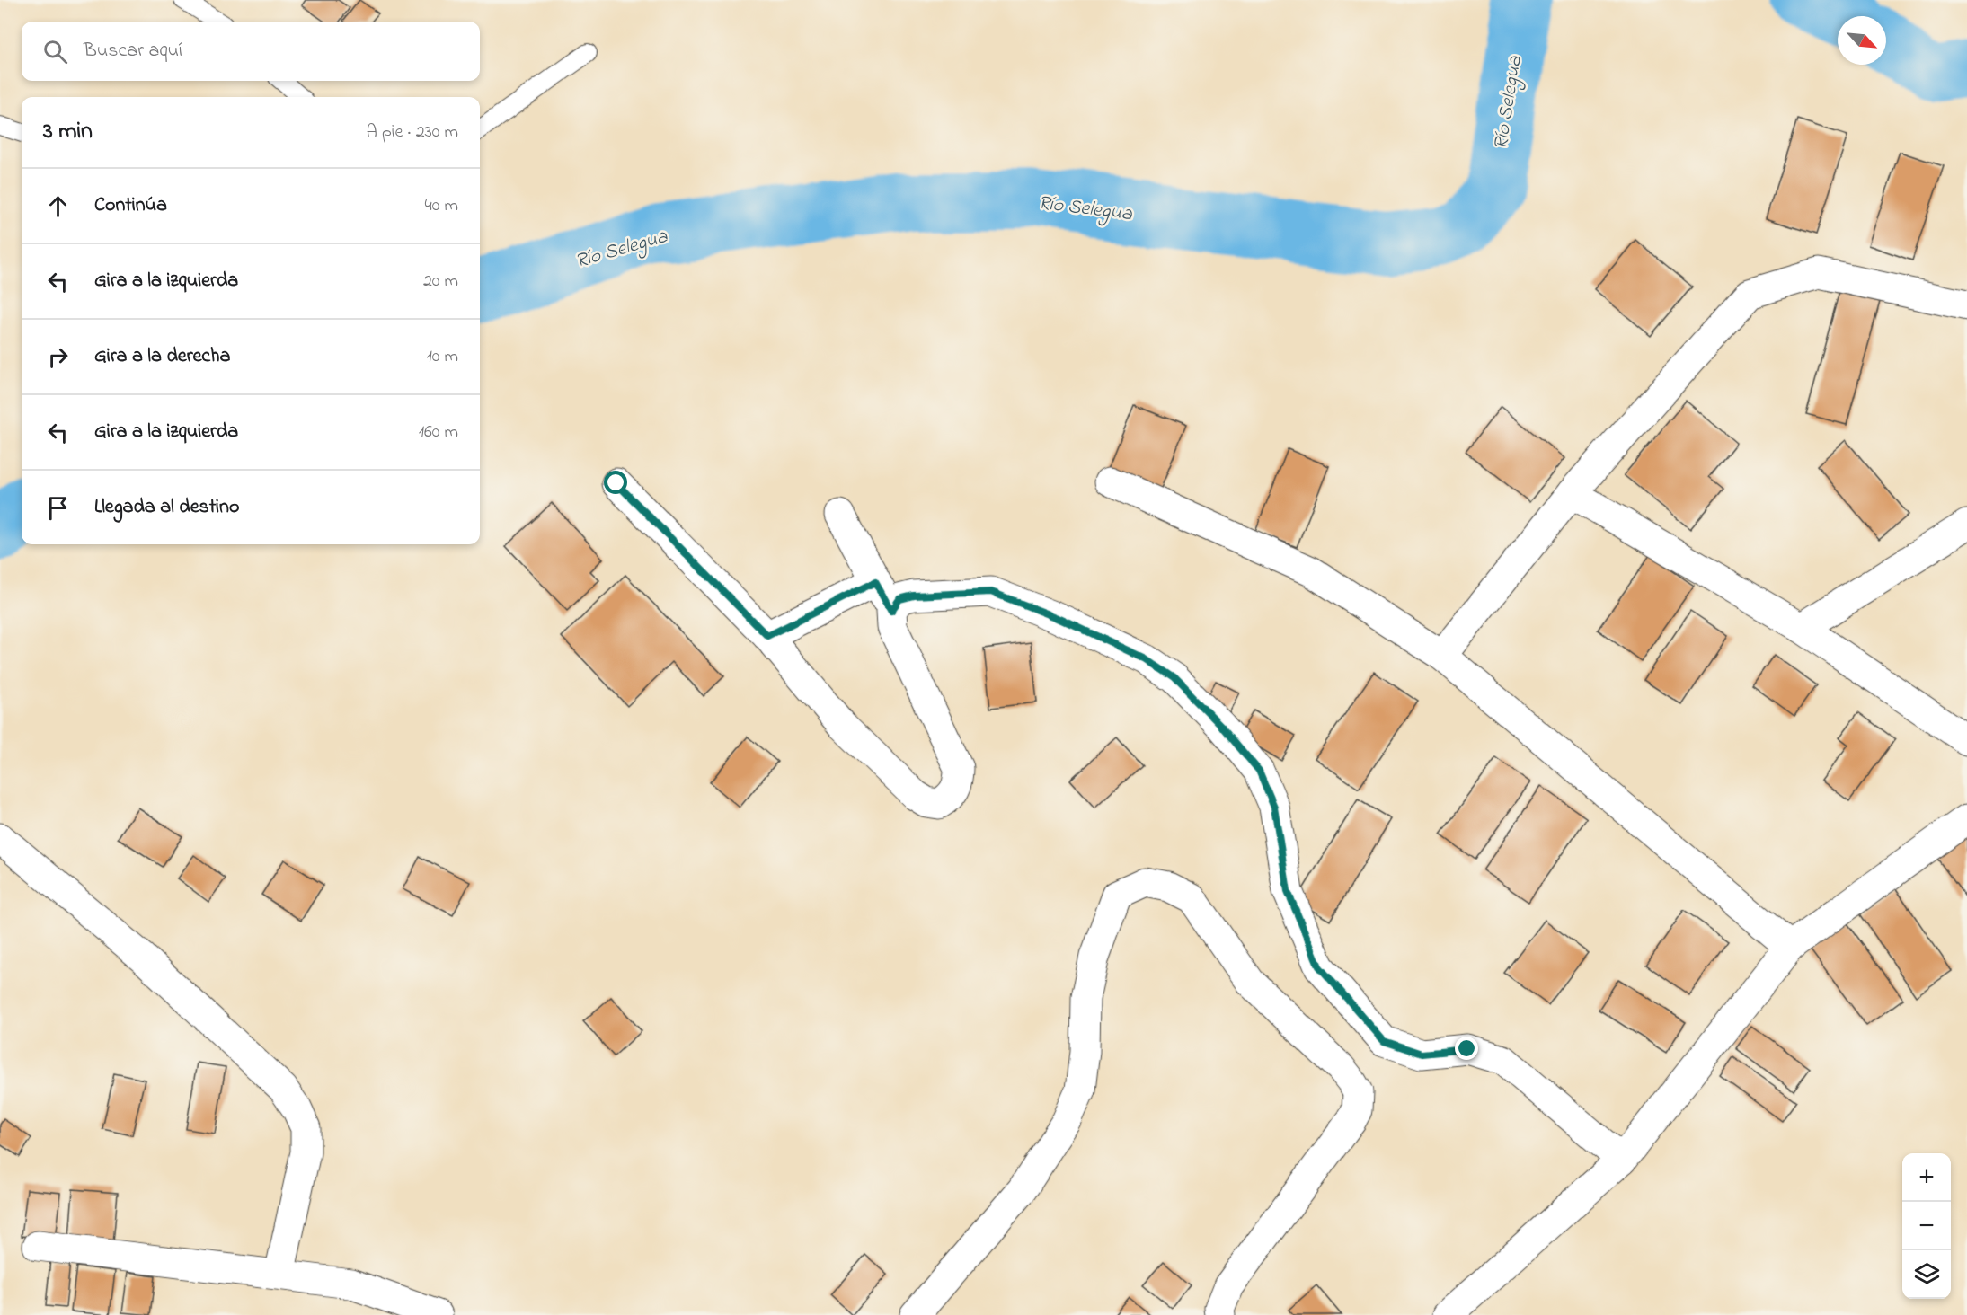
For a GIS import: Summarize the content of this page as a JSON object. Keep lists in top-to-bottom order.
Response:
{
  "water": ["Río Selegua"],
  "north": "bottom right",
  "page": {
    "search": "Buscar aquí",
    "heading": ["3 min", "A pie · 230 m"],
    "list": [
      ["Continúa", "40 m"],
      ["Gira a la izquierda", "20 m"],
      ["Gira a la derecha", "10 m"],
      ["Gira a la izquierda", "160 m"],
      "Llegada al destino"
    ],
    "map_buttons": ["+", "−"]
  }
}
